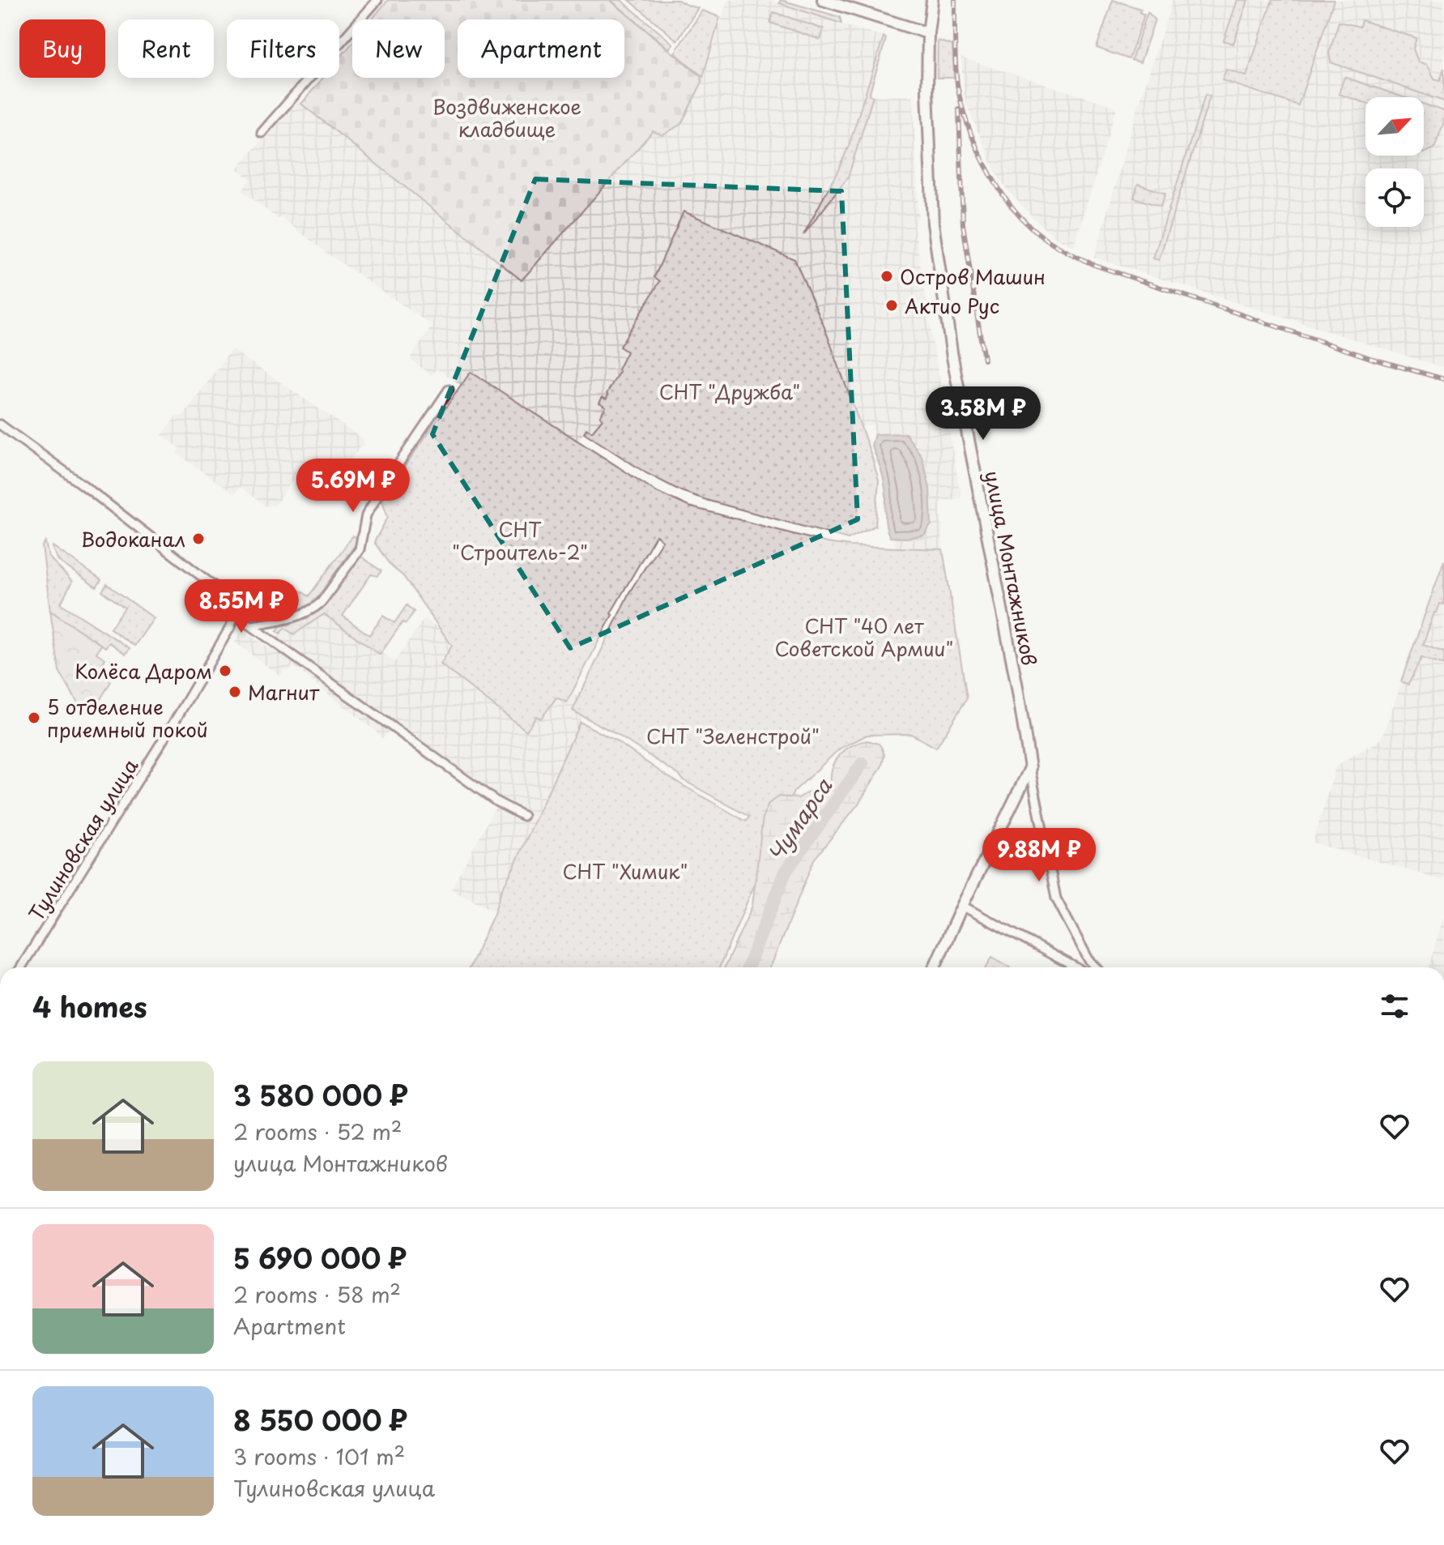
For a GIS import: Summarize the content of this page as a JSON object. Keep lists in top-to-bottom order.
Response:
{
  "streets": {
    "main road": ["улица Монтажников"],
    "street": ["Тулиновская улица"]
  },
  "water": ["Чумарса"],
  "parks": [
    "Воздвиженское кладбище",
    "СНТ \"Дружба\"",
    "СНТ \"Строитель-2\"",
    "СНТ \"40 лет Советской Армии\"",
    "СНТ \"Зеленстрой\"",
    "СНТ \"Химик\""
  ],
  "places": [
    "Остров Машин",
    "Актио Рус",
    "Водоканал",
    "Колёса Даром",
    "Магнит",
    "5 отделение приемный покой"
  ],
  "north": "top right",
  "page": {
    "chip": [
      "Buy",
      "Rent",
      "Filters",
      "New",
      "Apartment"
    ],
    "price": [
      "3.58M ₽",
      "5.69M ₽",
      "8.55M ₽",
      "9.88M ₽"
    ],
    "heading": "4 homes",
    "list": [
      {
        "name": "3 580 000 ₽",
        "note": "2 rooms · 52 m² · улица Монтажников"
      },
      {
        "name": "5 690 000 ₽",
        "note": "2 rooms · 58 m² · Apartment"
      },
      {
        "name": "8 550 000 ₽",
        "note": "3 rooms · 101 m² · Тулиновская улица"
      }
    ]
  }
}
